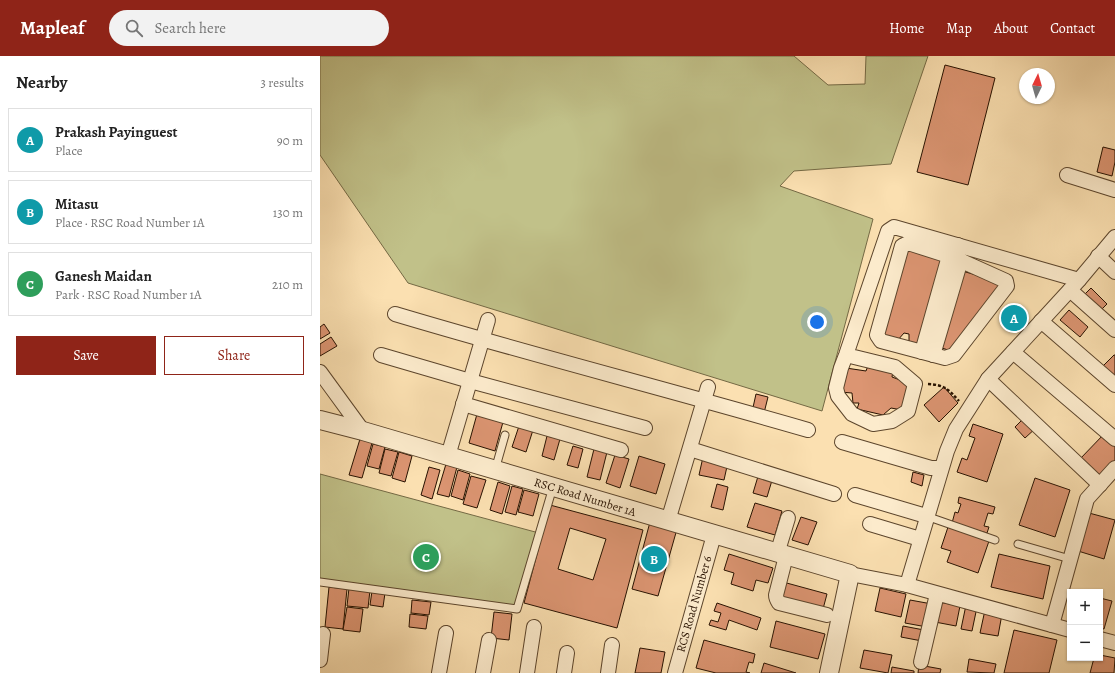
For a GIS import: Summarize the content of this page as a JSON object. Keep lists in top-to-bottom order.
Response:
{
  "streets": {
    "street": ["RSC Road Number 1A", "RCS Road Number 6"]
  },
  "crossings": [
    ["RSC Road Number 1A", "RCS Road Number 6"]
  ],
  "north": "top",
  "page": {
    "header": "Mapleaf",
    "search": "Search here",
    "nav": [
      "Home",
      "Map",
      "About",
      "Contact"
    ],
    "heading": ["Nearby", "3 results"],
    "list": [
      {
        "mark": "A",
        "name": "Prakash Payinguest",
        "note": "Place",
        "value": "90 m"
      },
      {
        "mark": "B",
        "name": "Mitasu",
        "note": "Place · RSC Road Number 1A",
        "value": "130 m"
      },
      {
        "mark": "C",
        "name": "Ganesh Maidan",
        "note": "Park · RSC Road Number 1A",
        "value": "210 m"
      }
    ],
    "pins": ["A", "C", "B"],
    "buttons": ["Save", "Share"],
    "map_buttons": ["+", "−"]
  }
}
